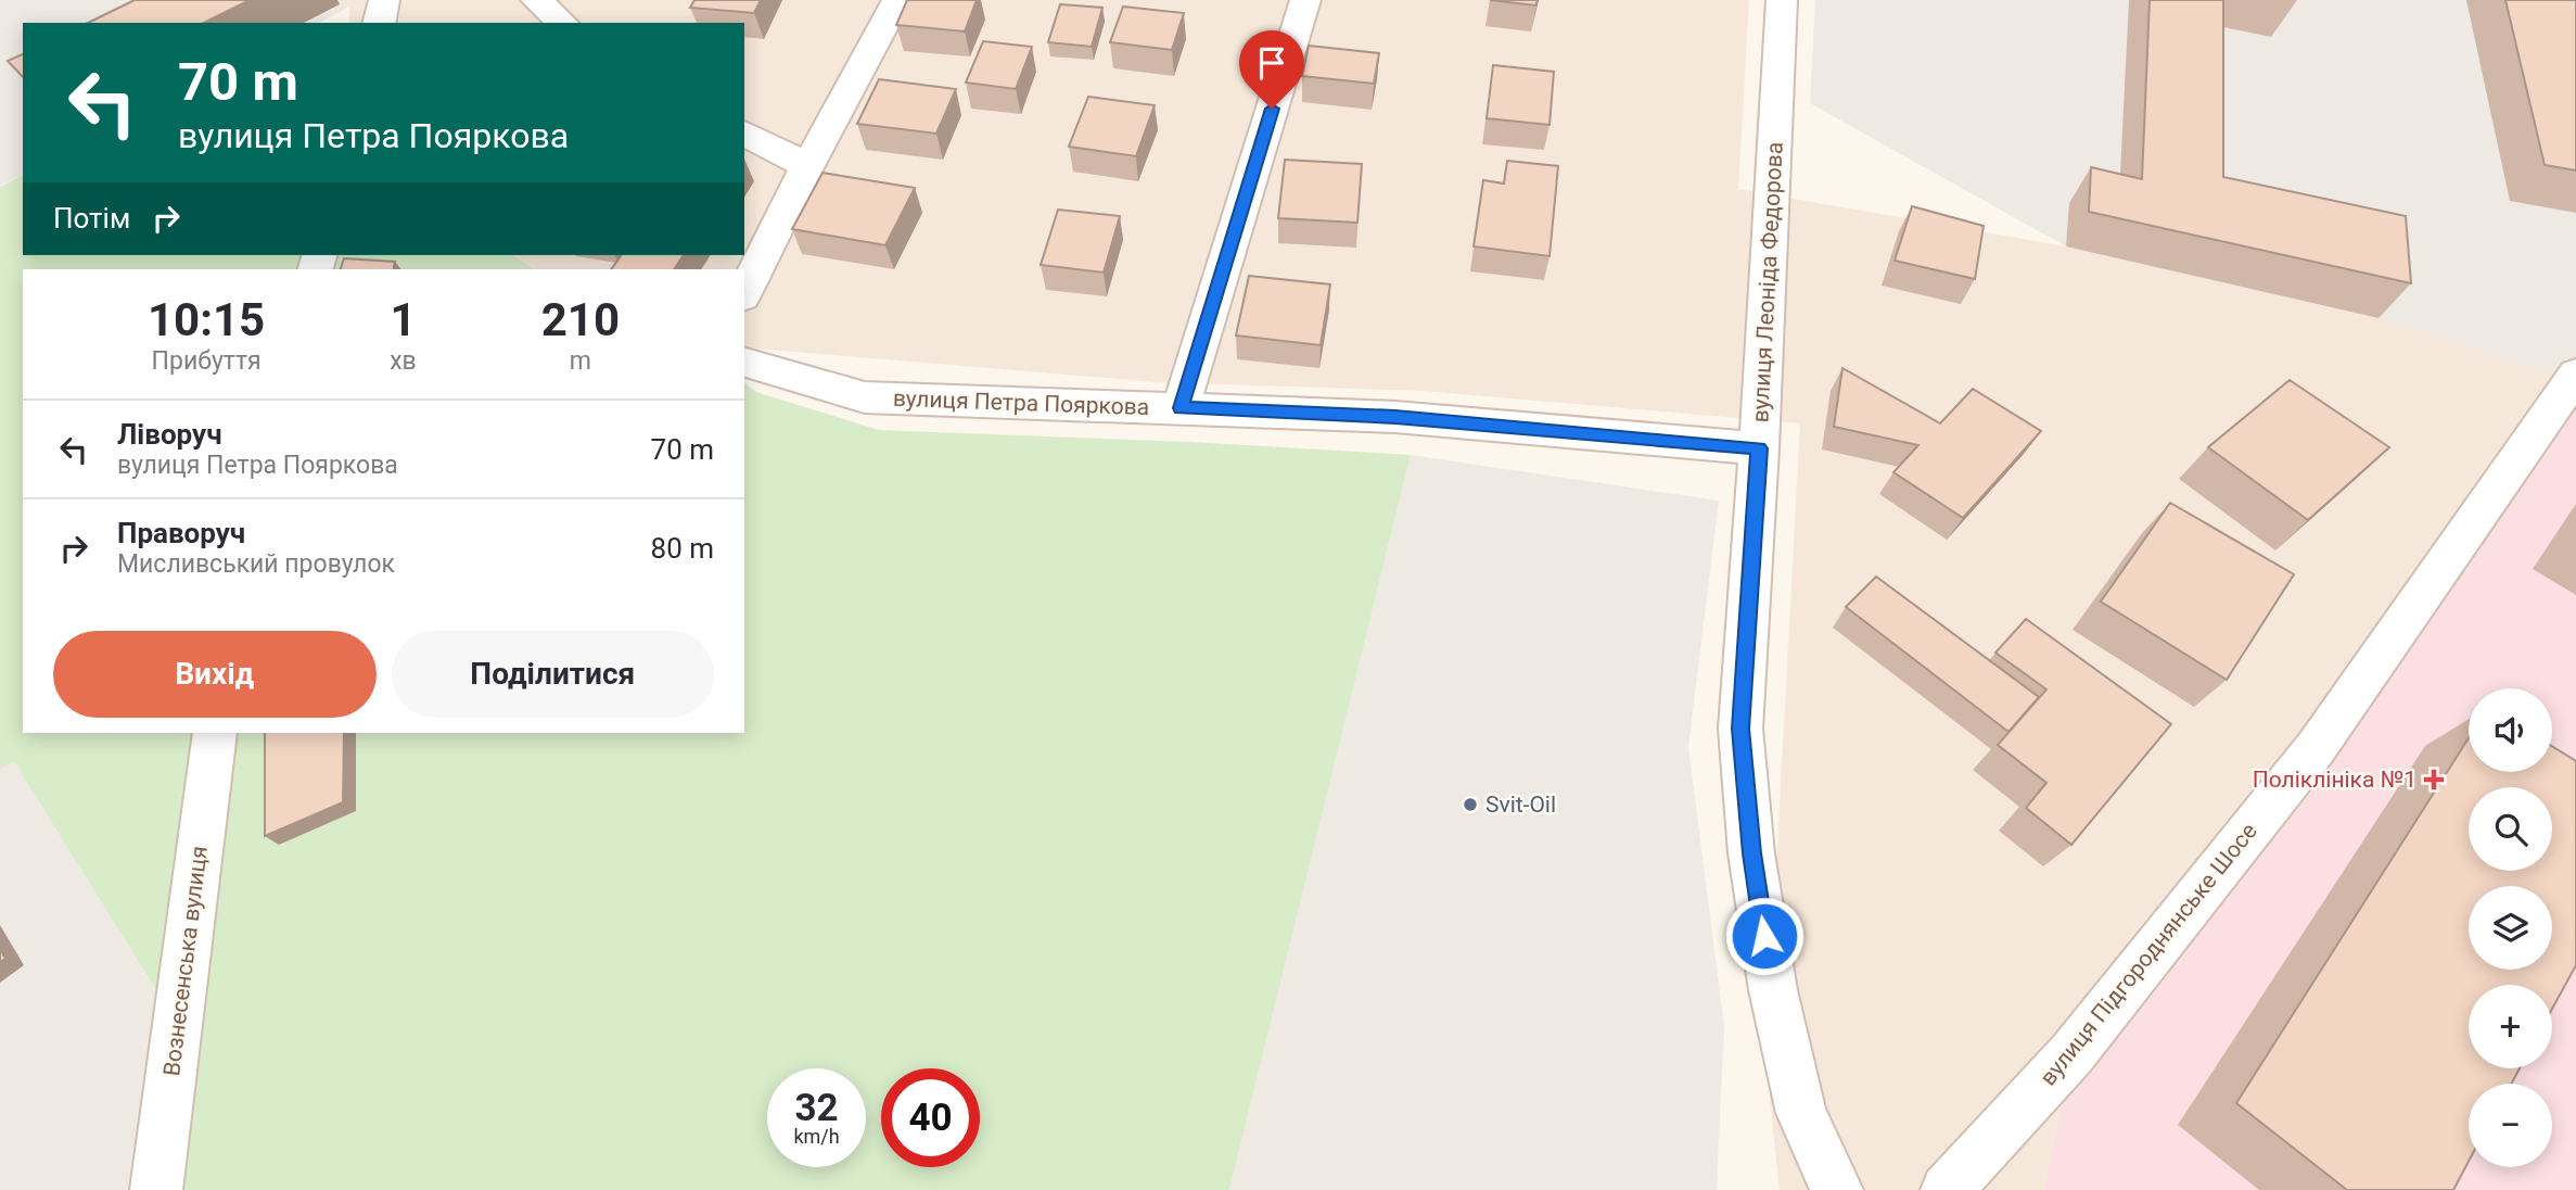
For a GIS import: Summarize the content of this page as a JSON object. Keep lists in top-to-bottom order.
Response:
{
  "streets": {
    "street": [
      "вулиця Леоніда Федорова",
      "вулиця Петра Пояркова",
      "вулиця Підгороднянське Шосе",
      "Вознесенська вулиця"
    ]
  },
  "crossings": [
    ["вулиця Леоніда Федорова", "вулиця Петра Пояркова"]
  ],
  "places": {
    "health": ["Поліклініка №1"],
    "other": ["Svit-Oil"]
  },
  "page": {
    "turn": ["70 m", "вулиця Петра Пояркова"],
    "then": "Потім",
    "eta": [
      "10:15",
      "Прибуття",
      "1",
      "хв",
      "210",
      "m"
    ],
    "list": [
      {
        "name": "Ліворуч",
        "note": "вулиця Петра Пояркова",
        "value": "70 m"
      },
      {
        "name": "Праворуч",
        "note": "Мисливський провулок",
        "value": "80 m"
      }
    ],
    "buttons": ["Вихід", "Поділитися"],
    "map_buttons": ["+", "−"],
    "speed": "32 km/h",
    "limit": "40"
  }
}
